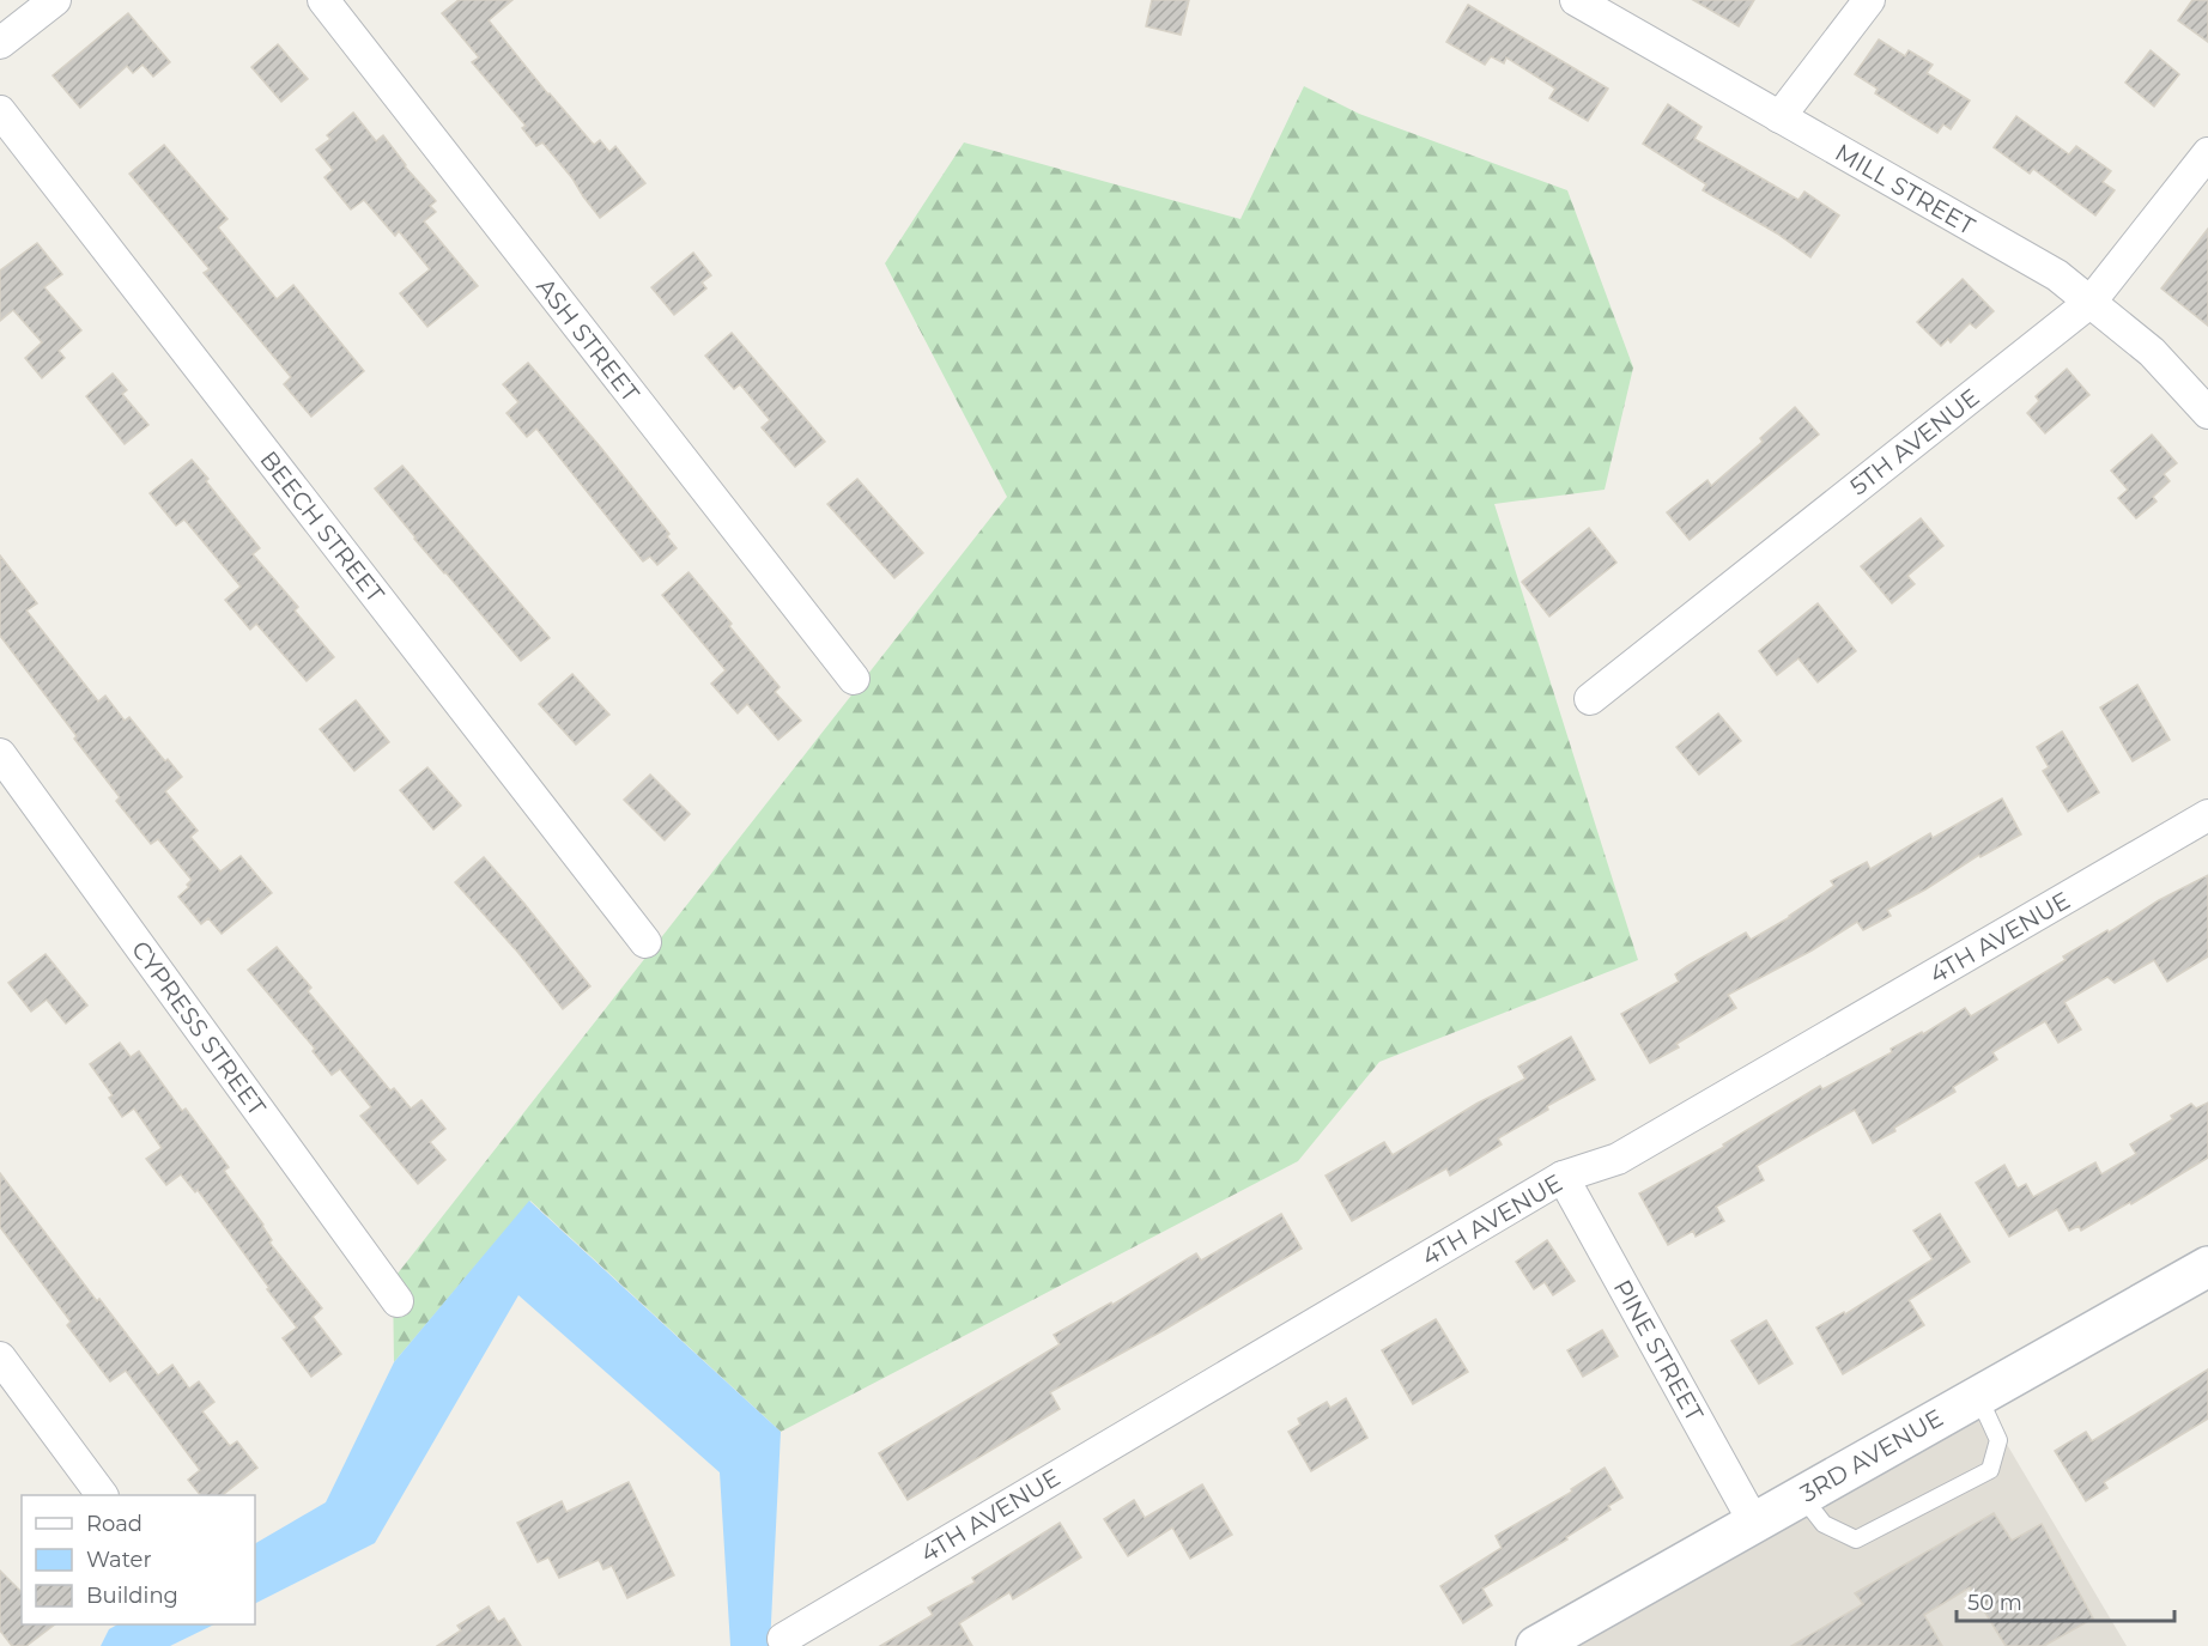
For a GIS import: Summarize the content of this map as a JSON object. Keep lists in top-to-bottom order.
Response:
{
  "streets": {
    "main road": ["3RD AVENUE"],
    "street": [
      "MILL STREET",
      "ASH STREET",
      "5TH AVENUE",
      "BEECH STREET",
      "4TH AVENUE",
      "CYPRESS STREET",
      "PINE STREET"
    ]
  },
  "crossings": [
    ["MILL STREET", "5TH AVENUE"],
    ["4TH AVENUE", "PINE STREET"],
    ["PINE STREET", "3RD AVENUE"]
  ],
  "legend": ["Road", "Water", "Building"],
  "scale_bar": "50 m"
}
